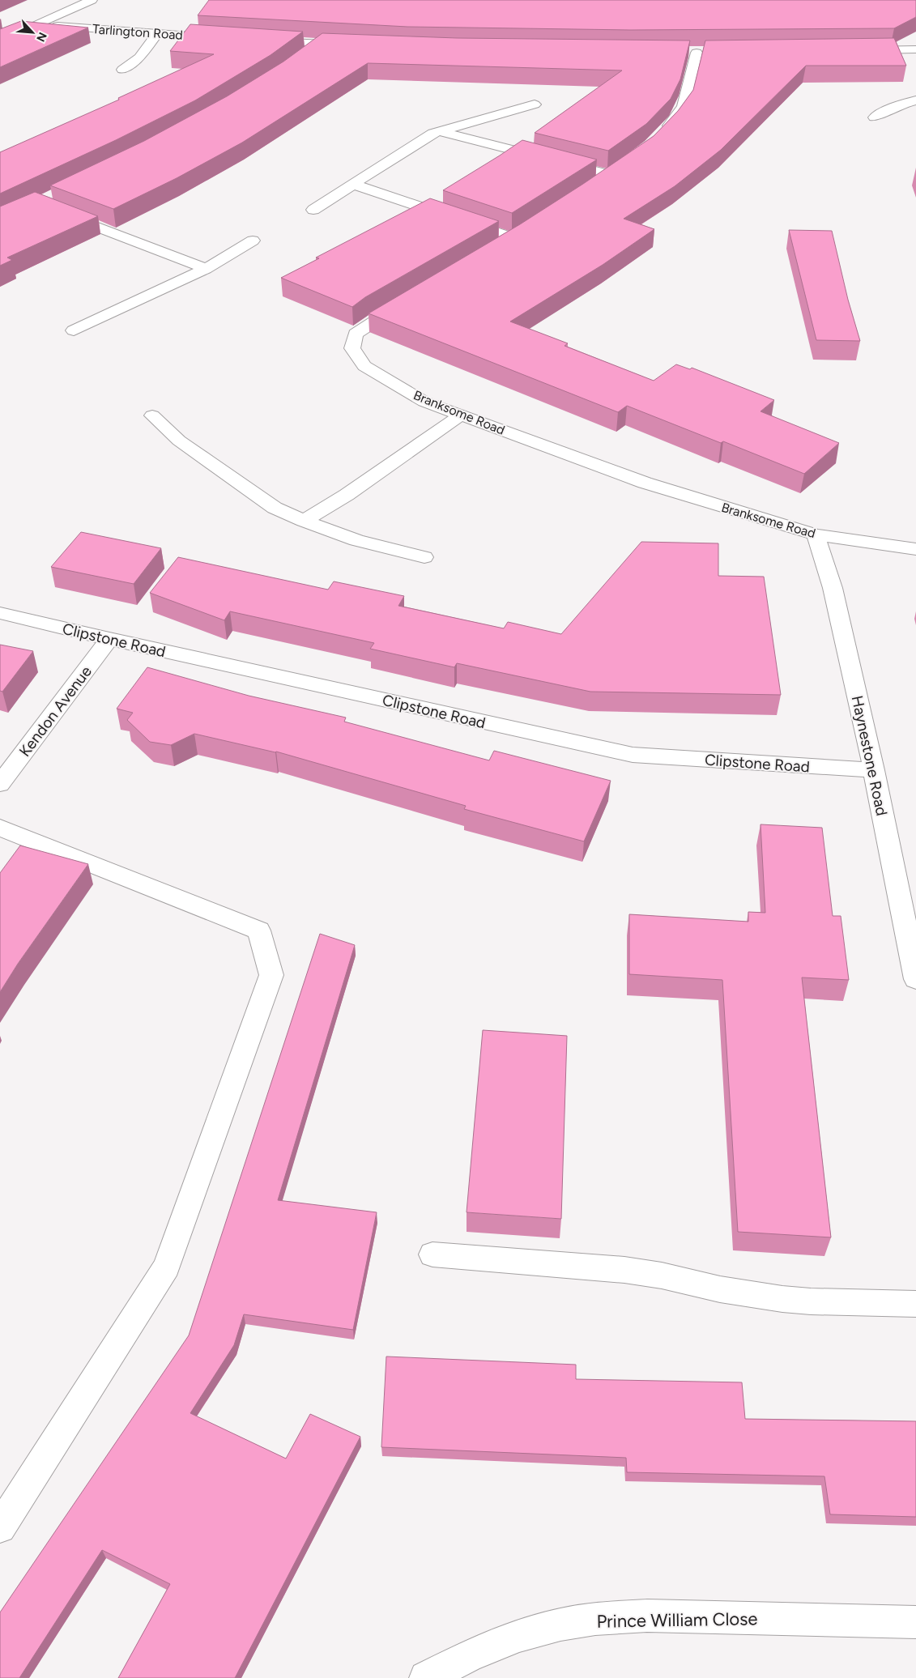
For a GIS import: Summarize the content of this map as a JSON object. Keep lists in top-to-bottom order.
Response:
{
  "streets": {
    "street": [
      "Tarlington Road",
      "Branksome Road",
      "Clipstone Road",
      "Kendon Avenue",
      "Haynestone Road",
      "Prince William Close"
    ]
  },
  "crossings": [
    ["Branksome Road", "Haynestone Road"],
    ["Clipstone Road", "Kendon Avenue"],
    ["Clipstone Road", "Haynestone Road"]
  ],
  "north": "bottom right"
}
